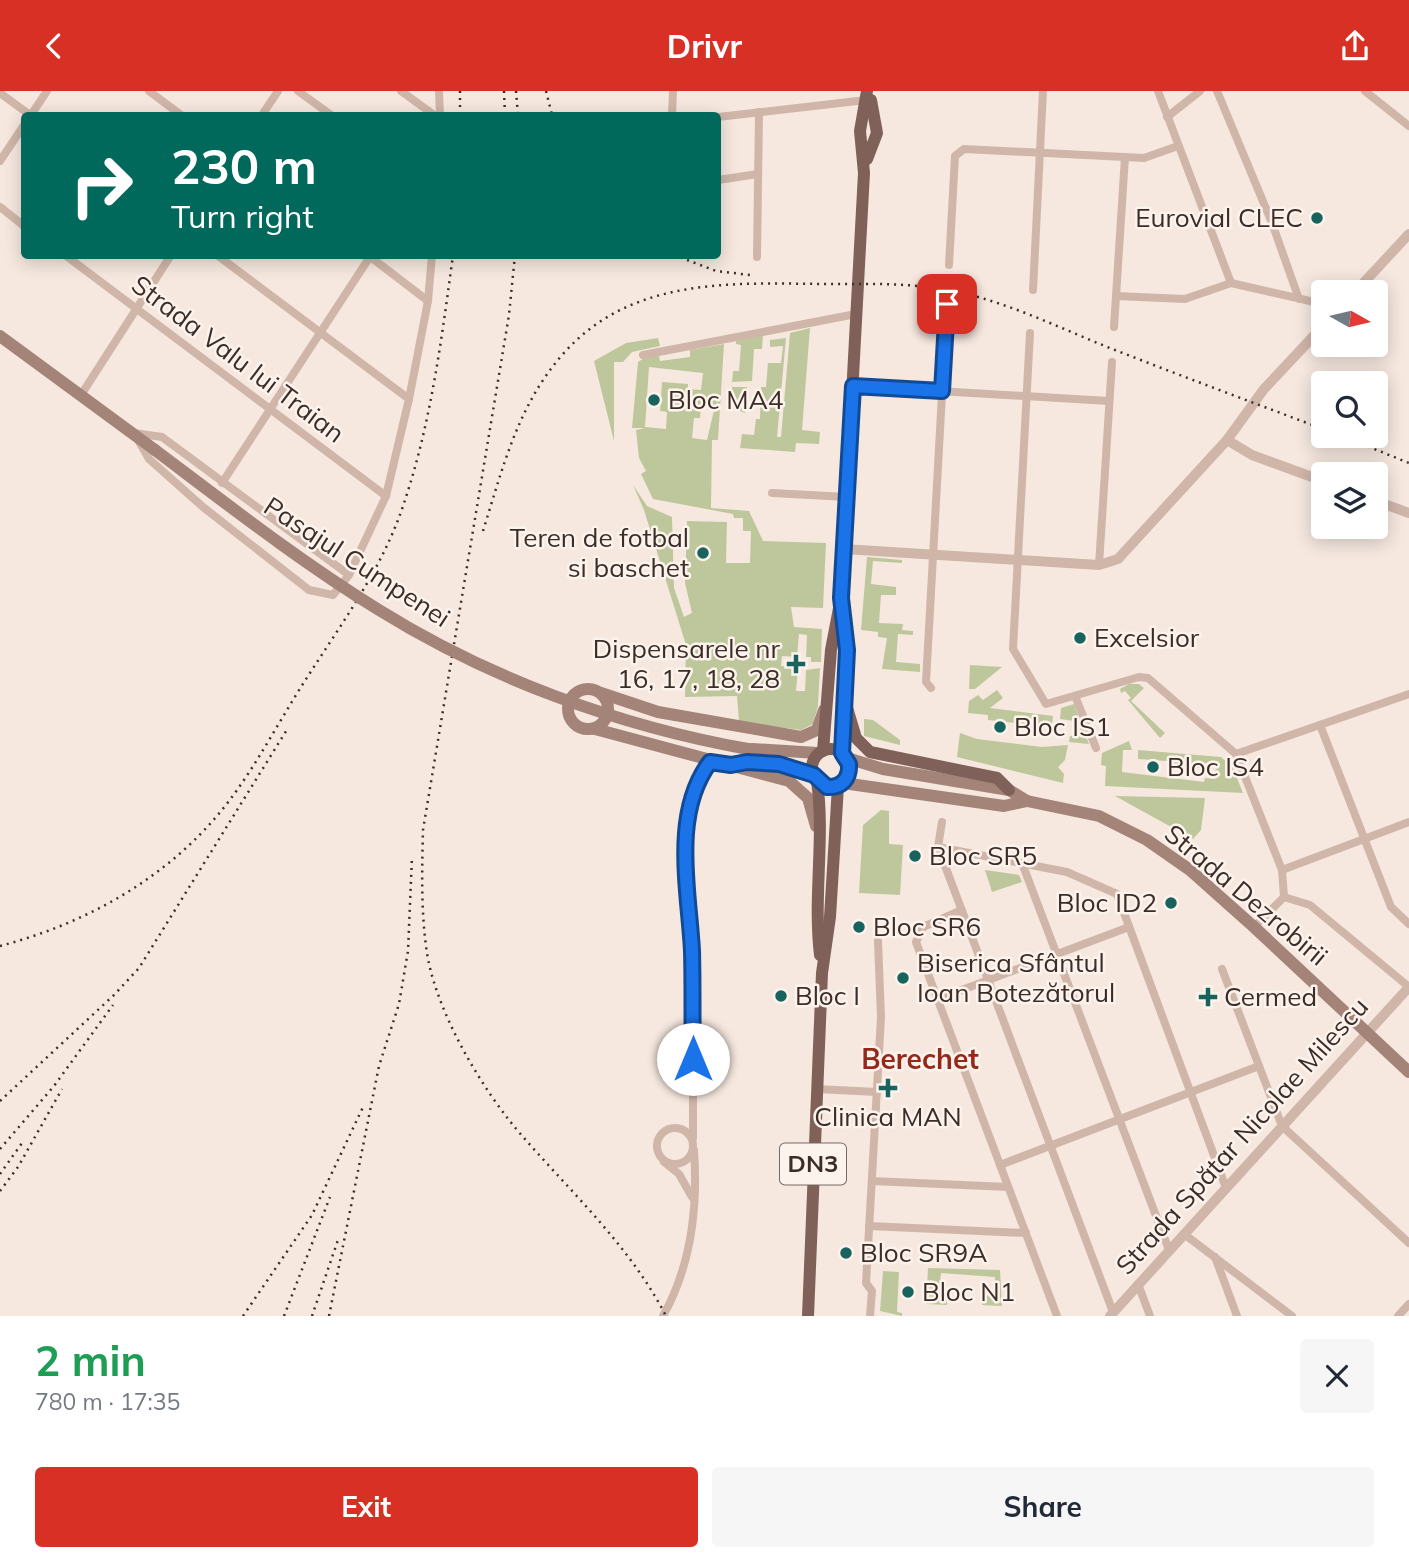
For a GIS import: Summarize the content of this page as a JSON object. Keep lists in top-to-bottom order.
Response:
{
  "streets": {
    "main road": ["Pasajul Cumpenei", "Strada Dezrobirii", "DN3"],
    "street": ["Strada Valu lui Traian", "Strada Spătar Nicolae Milescu"]
  },
  "crossings": [
    ["Strada Dezrobirii", "Strada Spătar Nicolae Milescu"],
    ["Strada Dezrobirii", "DN3"]
  ],
  "districts": ["Berechet"],
  "places": {
    "other": [
      "Eurovial CLEC",
      "Bloc MA4",
      "Teren de fotbal si baschet",
      "Excelsior",
      "Bloc IS1",
      "Bloc IS4",
      "Bloc SR5",
      "Bloc ID2",
      "Bloc SR6",
      "Biserica Sfântul Ioan Botezătorul",
      "Bloc I",
      "Bloc SR9A",
      "Bloc N1"
    ],
    "health": ["Dispensarele nr 16, 17, 18, 28", "Cermed", "Clinica MAN"]
  },
  "north": "right",
  "page": {
    "header": "Drivr",
    "turn": ["230 m", "Turn right"],
    "heading": ["2 min", "780 m · 17:35"],
    "buttons": ["Exit", "Share"]
  }
}
